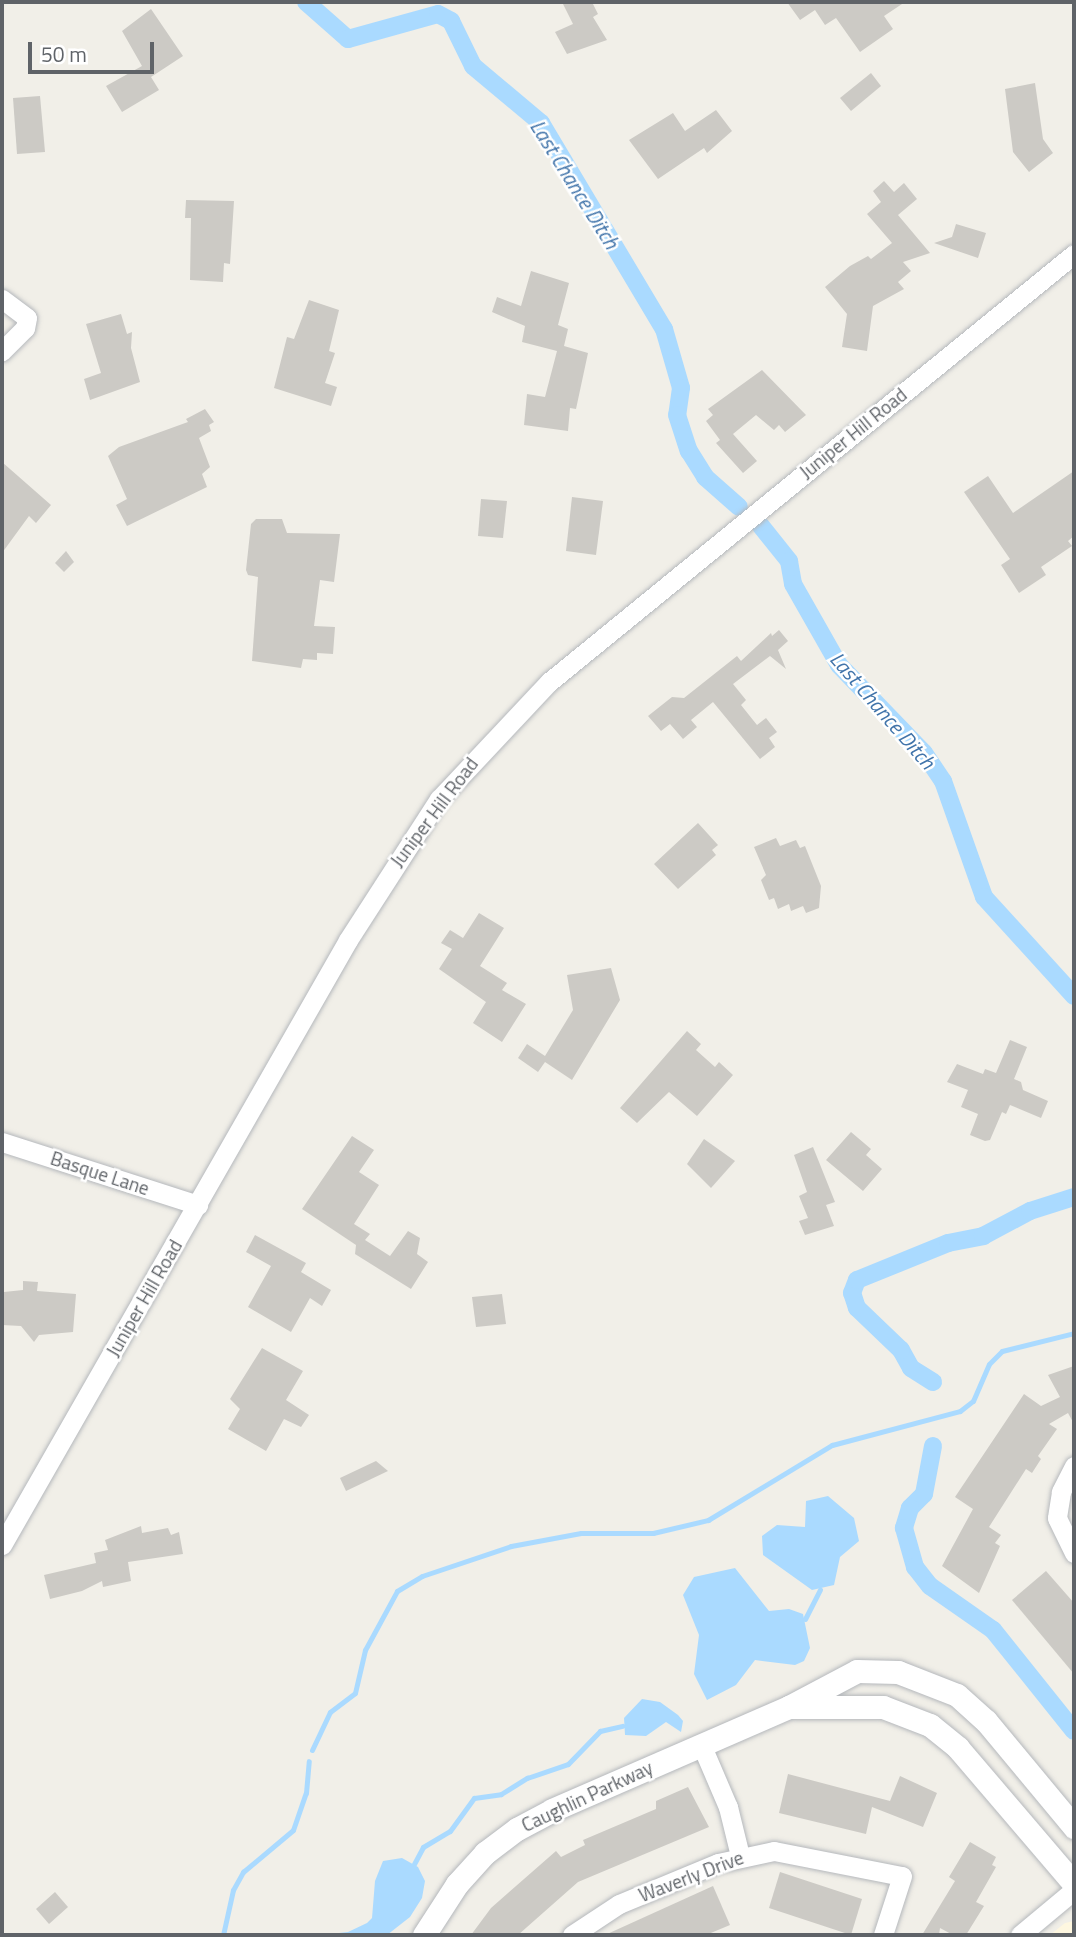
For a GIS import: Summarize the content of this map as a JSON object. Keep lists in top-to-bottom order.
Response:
{
  "streets": {
    "street": [
      "Juniper Hill Road",
      "Basque Lane",
      "Caughlin Parkway",
      "Waverly Drive"
    ]
  },
  "crossings": [
    ["Juniper Hill Road", "Basque Lane"]
  ],
  "water": ["Last Chance Ditch"],
  "scale_bar": "50 m"
}
